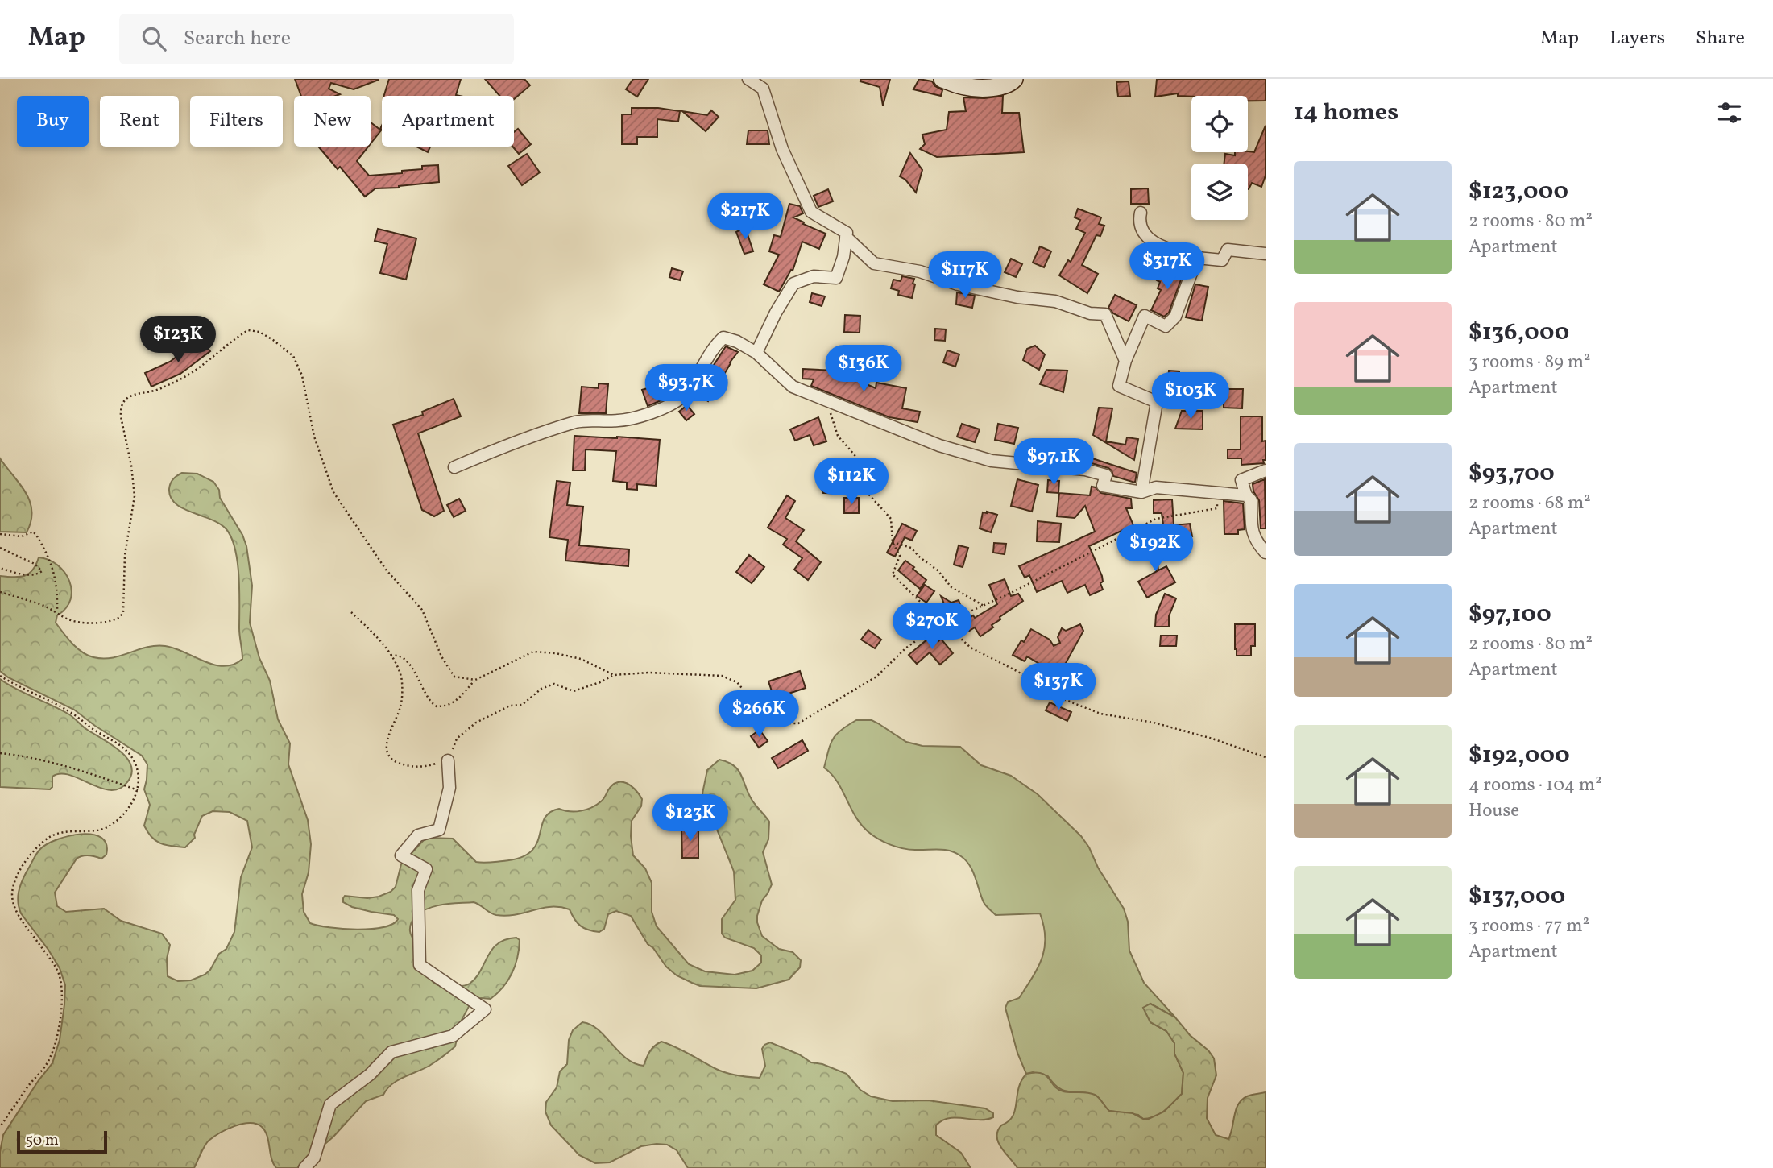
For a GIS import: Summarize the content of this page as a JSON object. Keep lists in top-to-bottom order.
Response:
{
  "scale_bar": "50 m",
  "page": {
    "header": "Map",
    "search": "Search here",
    "nav": ["Map", "Layers", "Share"],
    "heading": "14 homes",
    "chip": [
      "Buy",
      "Rent",
      "Filters",
      "New",
      "Apartment"
    ],
    "list": [
      {
        "name": "$123,000",
        "note": "2 rooms · 80 m² · Apartment"
      },
      {
        "name": "$136,000",
        "note": "3 rooms · 89 m² · Apartment"
      },
      {
        "name": "$93,700",
        "note": "2 rooms · 68 m² · Apartment"
      },
      {
        "name": "$97,100",
        "note": "2 rooms · 80 m² · Apartment"
      },
      {
        "name": "$192,000",
        "note": "4 rooms · 104 m² · House"
      },
      {
        "name": "$137,000",
        "note": "3 rooms · 77 m² · Apartment"
      }
    ],
    "price": [
      "$217K",
      "$317K",
      "$117K",
      "$123K",
      "$136K",
      "$93.7K",
      "$103K",
      "$97.1K",
      "$112K",
      "$192K",
      "$270K",
      "$137K",
      "$266K",
      "$123K"
    ],
    "scale": "50 m"
  }
}
